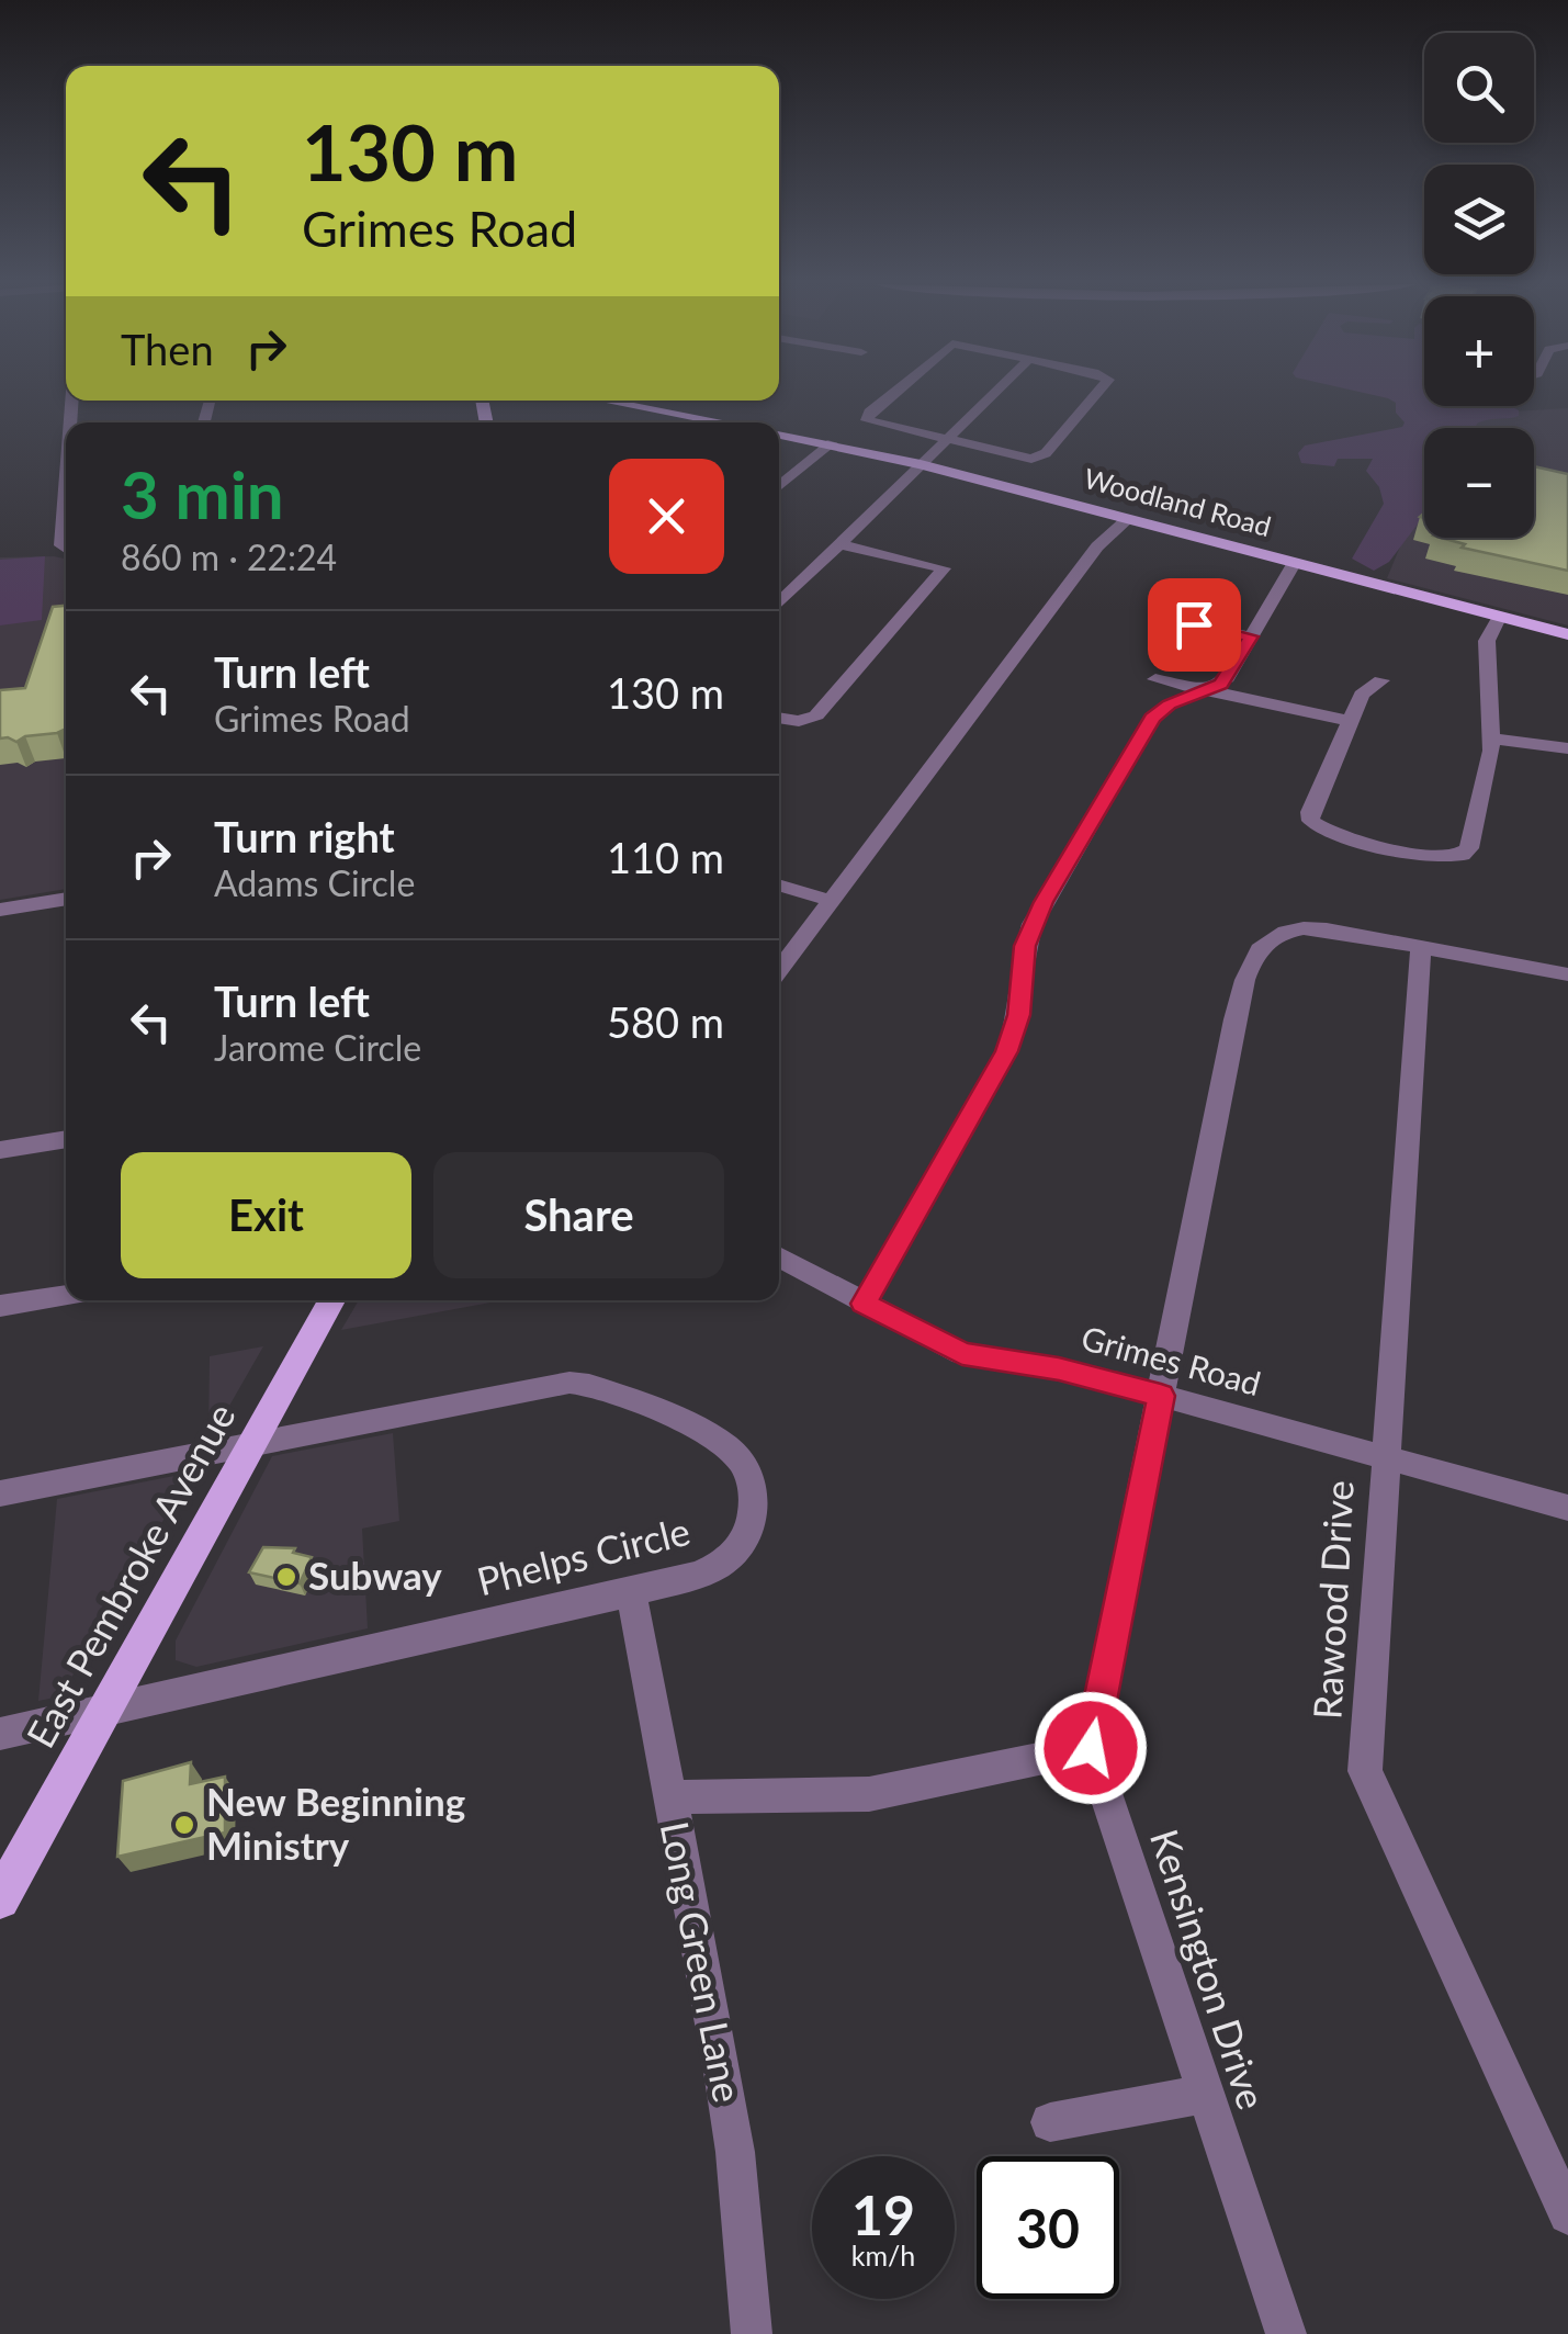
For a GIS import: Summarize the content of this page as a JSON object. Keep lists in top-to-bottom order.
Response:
{
  "streets": {
    "main road": ["Woodland Road", "East Pembroke Avenue"],
    "street": [
      "Grimes Road",
      "Phelps Circle",
      "Rawood Drive",
      "Long Green Lane",
      "Kensington Drive"
    ]
  },
  "crossings": [
    ["Grimes Road", "Rawood Drive"],
    ["Grimes Road", "Kensington Drive"],
    ["Phelps Circle", "East Pembroke Avenue"],
    ["Phelps Circle", "Long Green Lane"],
    ["Rawood Drive", "Kensington Drive"]
  ],
  "places": ["Subway", "New Beginning Ministry"],
  "page": {
    "map_buttons": ["+", "−"],
    "turn": ["130 m", "Grimes Road"],
    "then": "Then",
    "heading": ["3 min", "860 m · 22:24"],
    "list": [
      {
        "name": "Turn left",
        "note": "Grimes Road",
        "value": "130 m"
      },
      {
        "name": "Turn right",
        "note": "Adams Circle",
        "value": "110 m"
      },
      {
        "name": "Turn left",
        "note": "Jarome Circle",
        "value": "580 m"
      }
    ],
    "buttons": ["Exit", "Share"],
    "speed": "19 km/h",
    "limit": "30"
  }
}
